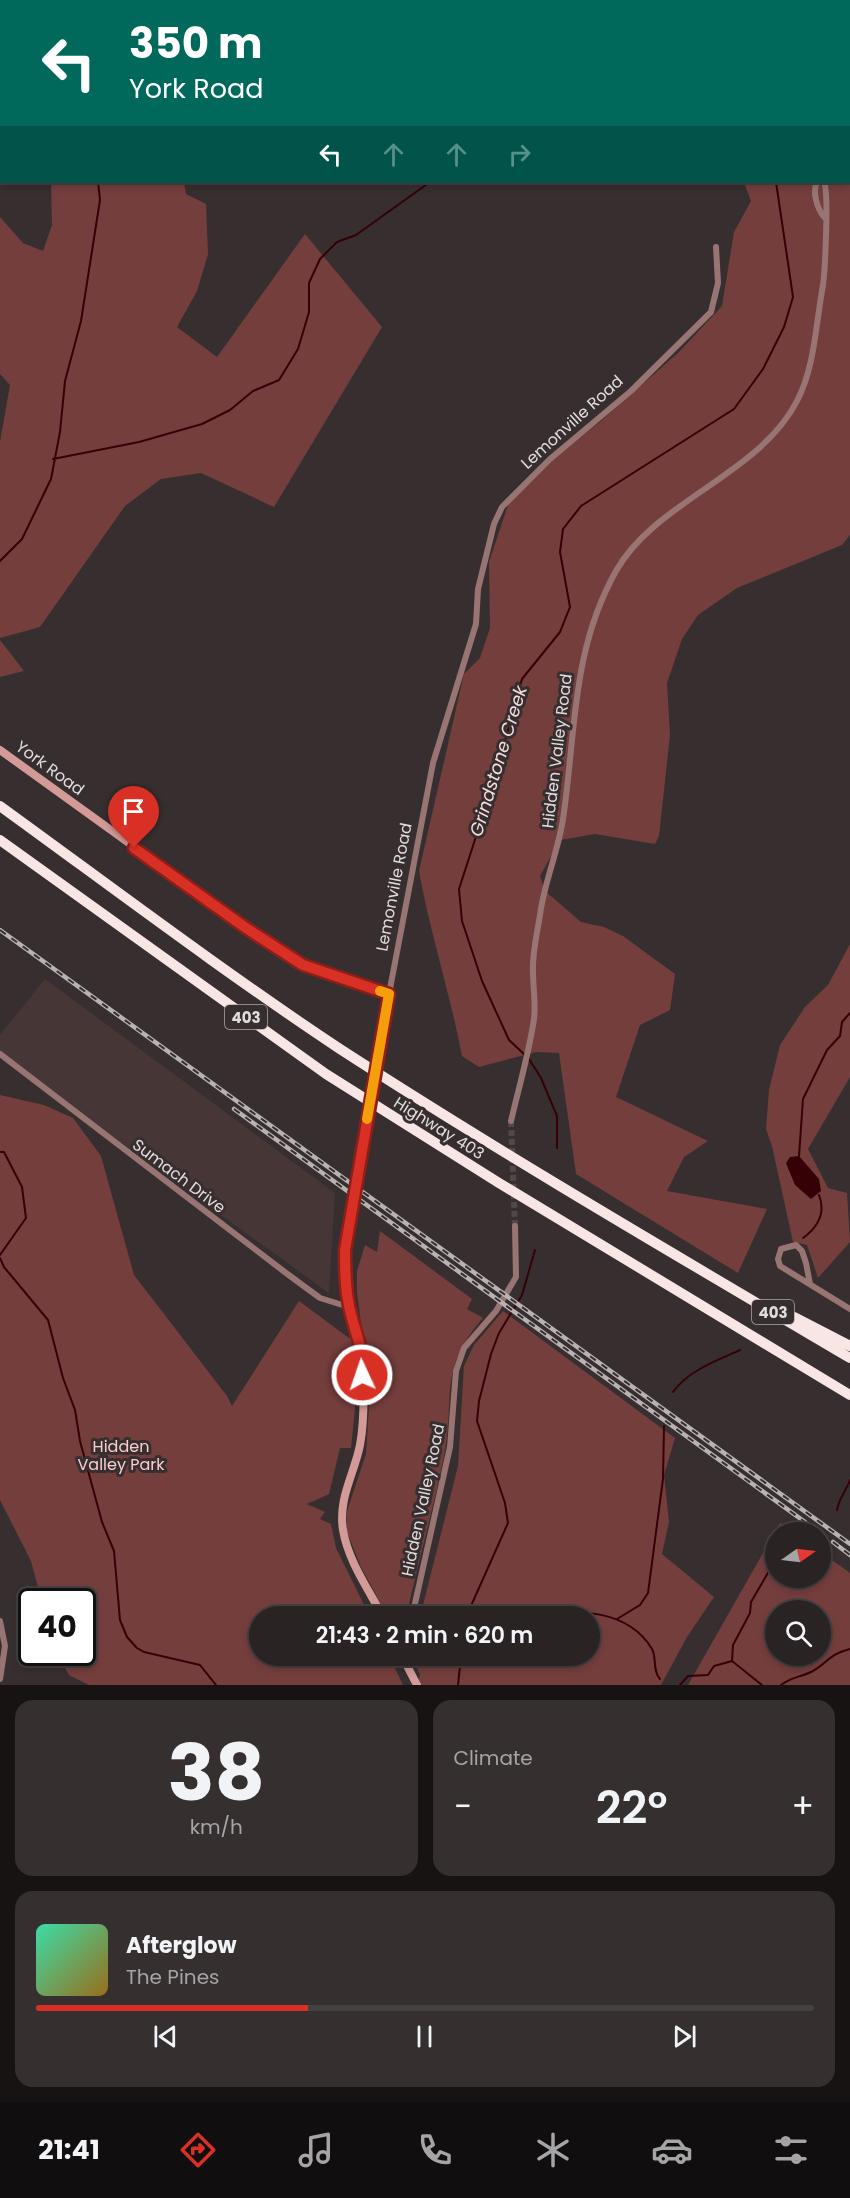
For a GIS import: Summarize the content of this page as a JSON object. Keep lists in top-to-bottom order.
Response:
{
  "streets": {
    "highway": ["403", "Highway 403"],
    "street": [
      "Lemonville Road",
      "Hidden Valley Road",
      "York Road",
      "Sumach Drive"
    ]
  },
  "crossings": [
    ["Lemonville Road", "York Road"],
    ["Lemonville Road", "Sumach Drive"]
  ],
  "water": ["Grindstone Creek"],
  "parks": ["Hidden Valley Park"],
  "north": "right",
  "page": {
    "turn": ["350 m", "York Road"],
    "limit": "40",
    "trip": "21:43 · 2 min · 620 m",
    "tile": [
      ["38", "km/h"],
      "Climate"
    ],
    "heat": ["−", "22°", "+"],
    "song": ["Afterglow", "The Pines"],
    "tabs": "21:41"
  }
}
